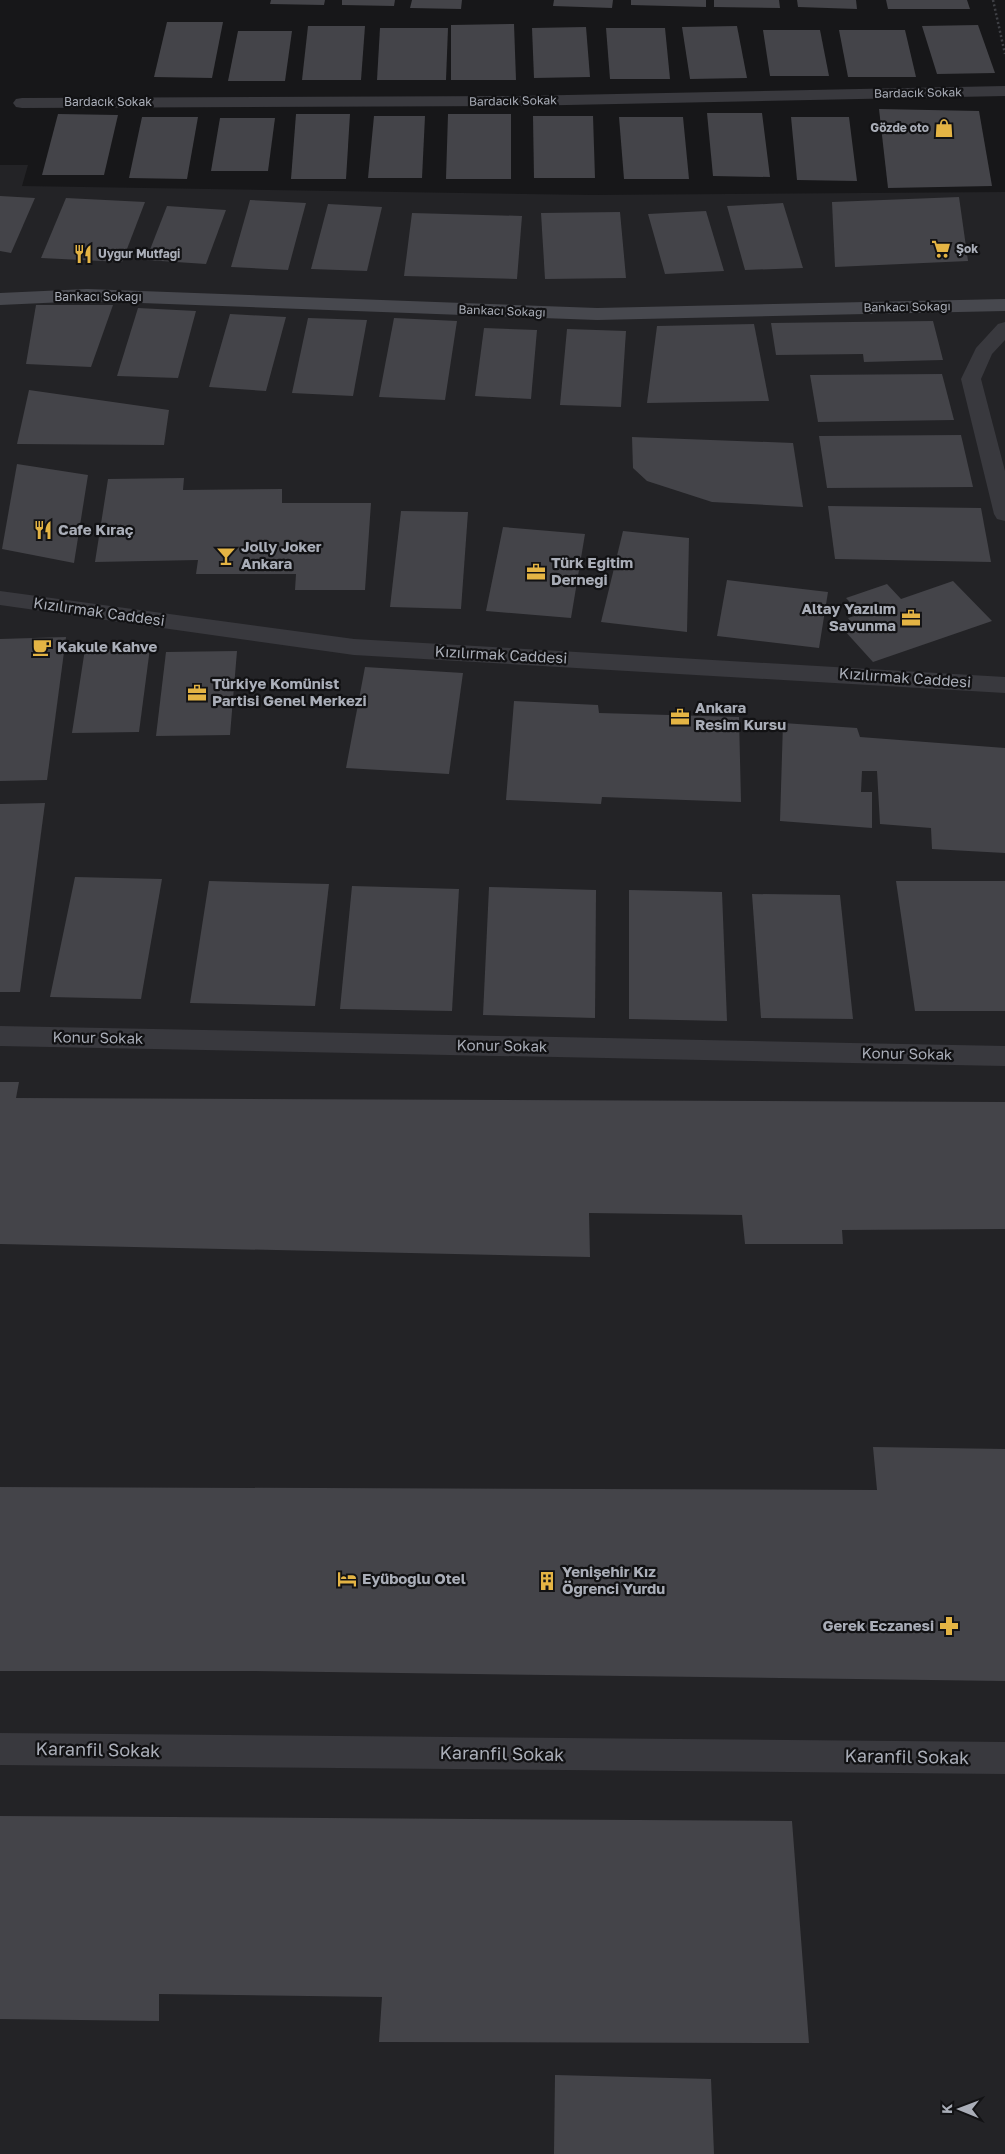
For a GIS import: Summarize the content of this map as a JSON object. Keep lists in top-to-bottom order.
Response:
{
  "streets": {
    "main road": ["Bankacı Sokağı"],
    "street": [
      "Bardacık Sokak",
      "Kızılırmak Caddesi",
      "Konur Sokak",
      "Karanfil Sokak"
    ]
  },
  "places": {
    "shop": ["Gözde oto"],
    "supermarket": ["Şok"],
    "restaurant": ["Uygur Mutfaği", "Cafe Kıraç"],
    "bar": ["Jolly Joker Ankara"],
    "office": [
      "Türk Eğitim Derneği",
      "Altay Yazılım Savunma",
      "Türkiye Komünist Partisi Genel Merkezi",
      "Ankara Resim Kursu"
    ],
    "cafe": ["Kakule Kahve"],
    "hotel": ["Eyüboğlu Otel"],
    "building": ["Yenişehir Kız Öğrenci Yurdu"],
    "pharmacy": ["Gerek Eczanesi"]
  },
  "north": "left"
}
